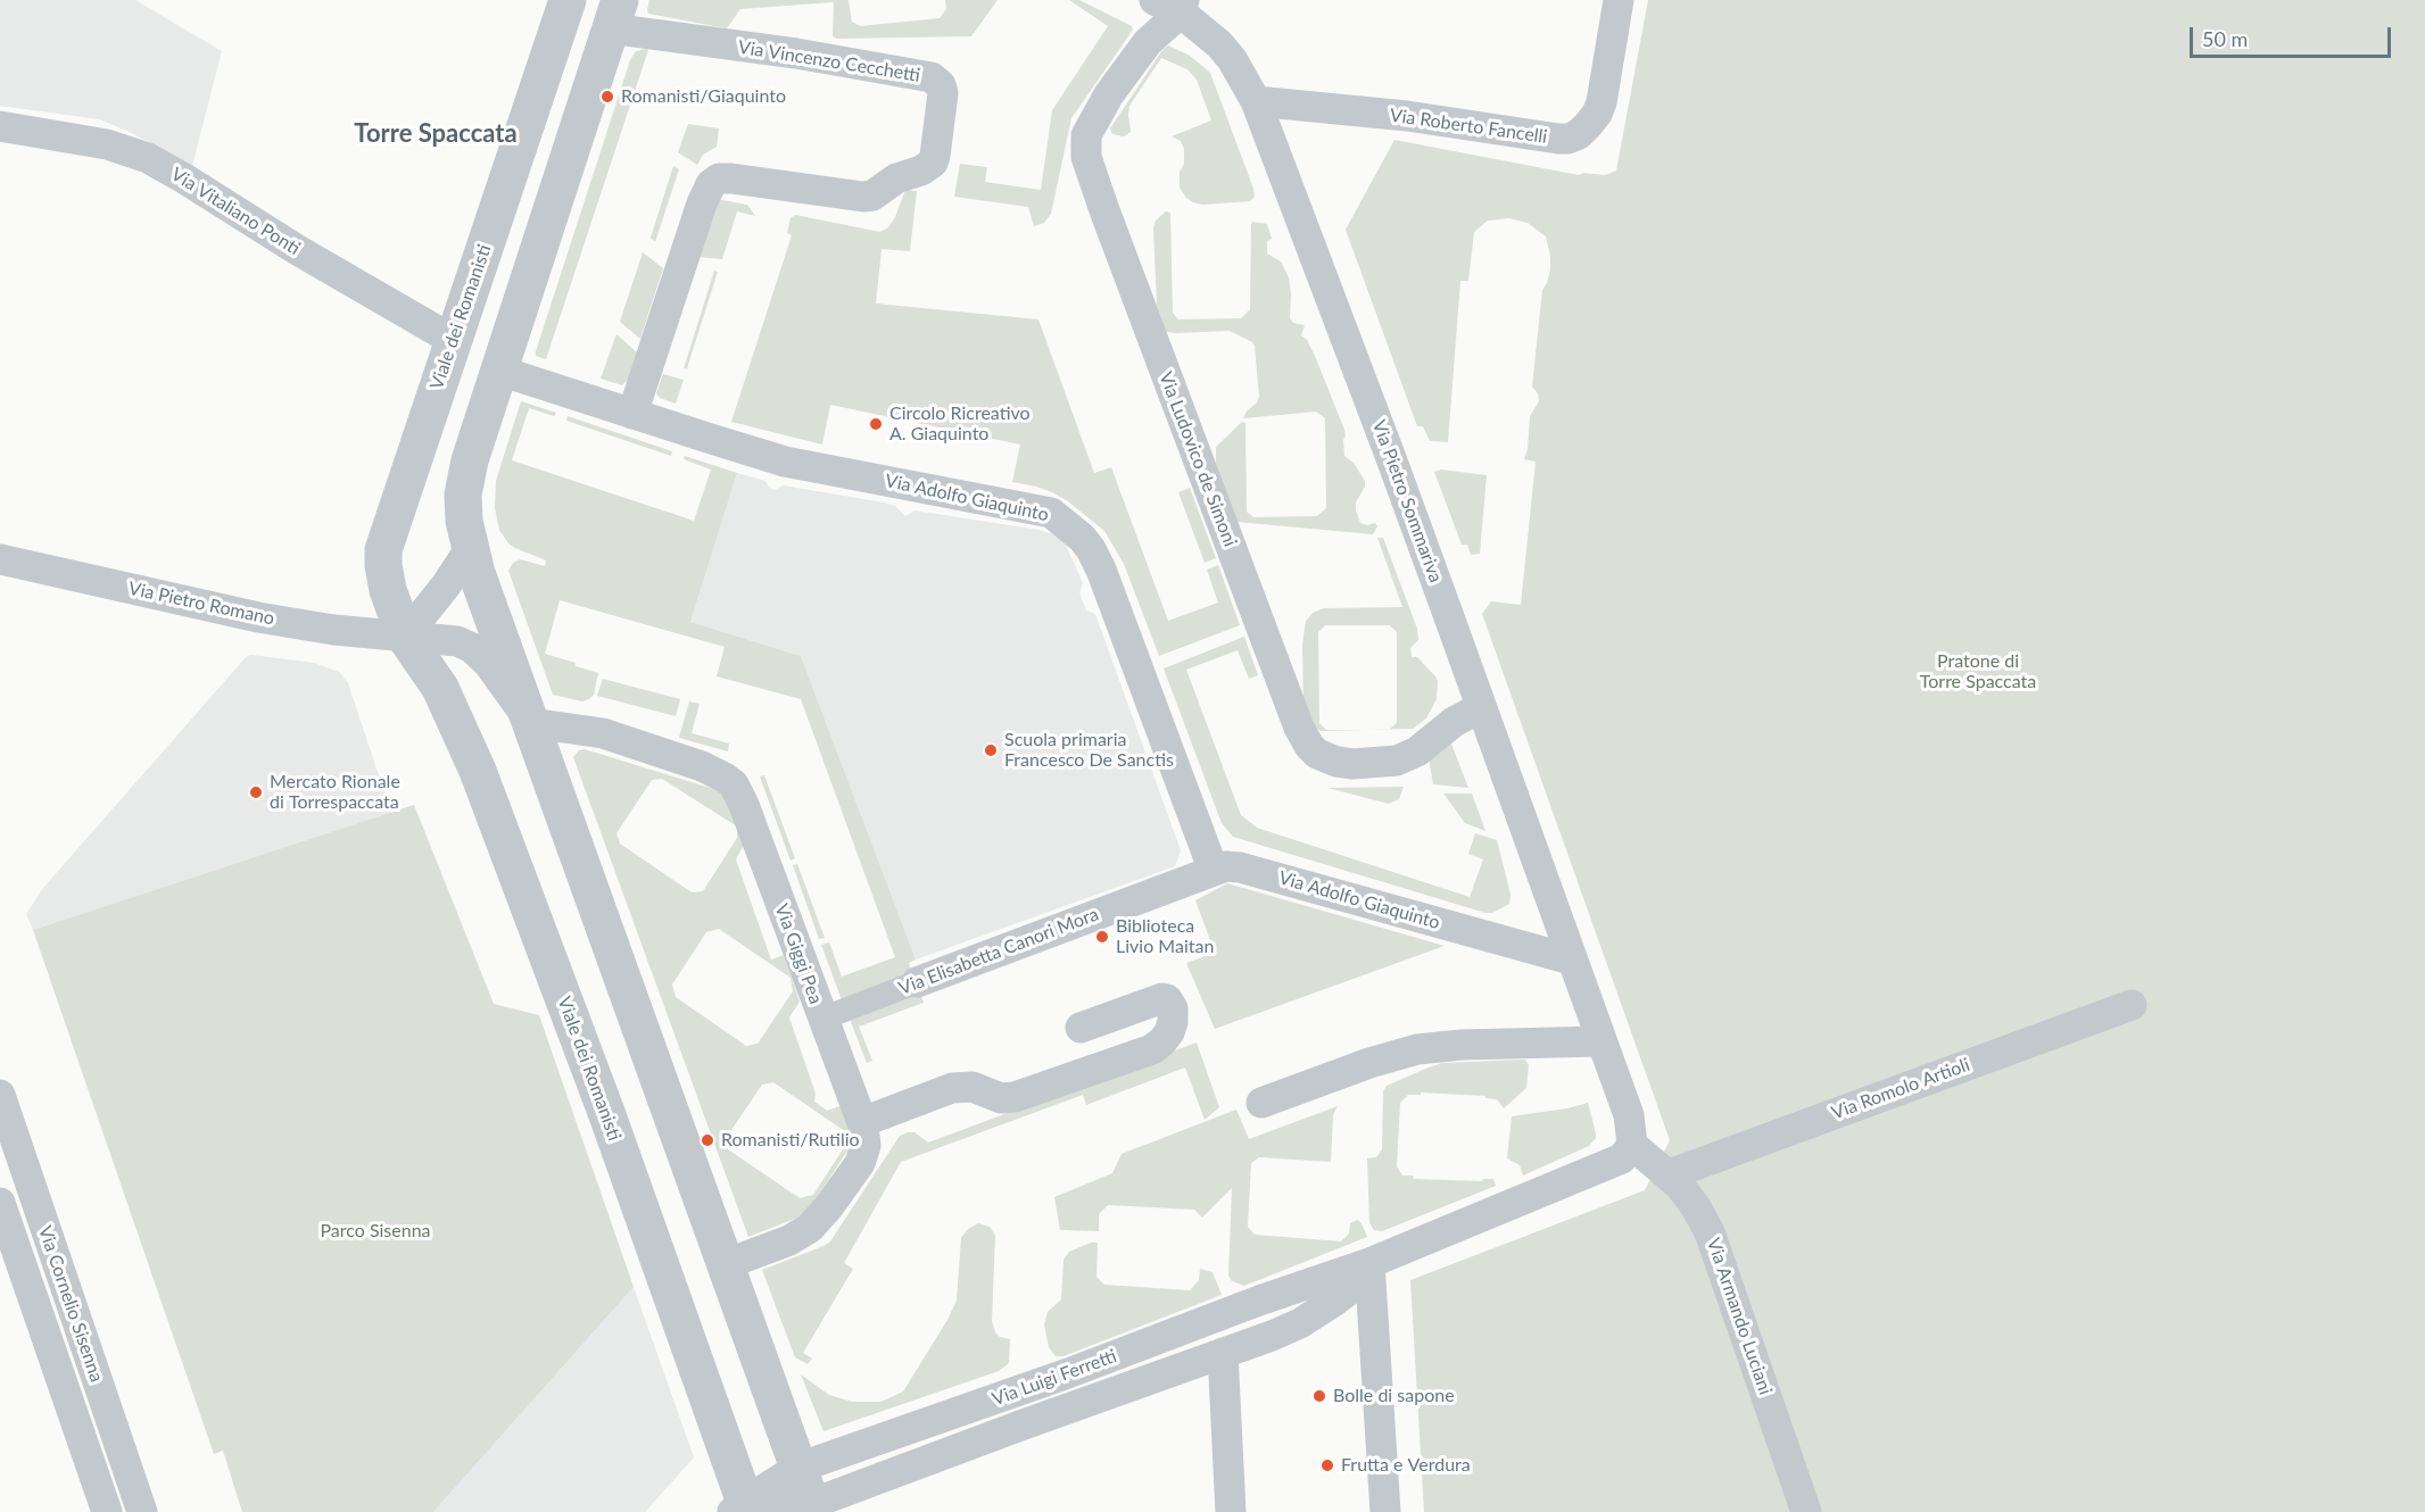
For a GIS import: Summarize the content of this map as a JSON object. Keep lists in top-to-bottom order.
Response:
{
  "streets": {
    "street": [
      "Via Vincenzo Cecchetti",
      "Via Roberto Fancelli",
      "Via Vitaliano Ponti",
      "Viale dei Romanisti",
      "Via Ludovico de Simoni",
      "Via Adolfo Giaquinto",
      "Via Pietro Sommariva",
      "Via Pietro Romano",
      "Via Elisabetta Canori Mora",
      "Via Giggi Pea",
      "Via Romolo Artioli",
      "Via Cornelio Sisenna",
      "Via Armando Luciani",
      "Via Luigi Ferretti"
    ]
  },
  "crossings": [
    ["Via Vincenzo Cecchetti", "Via Adolfo Giaquinto"],
    ["Via Roberto Fancelli", "Via Pietro Sommariva"],
    ["Via Vitaliano Ponti", "Viale dei Romanisti"],
    ["Viale dei Romanisti", "Via Pietro Romano"],
    ["Viale dei Romanisti", "Via Luigi Ferretti"],
    ["Via Ludovico de Simoni", "Via Pietro Sommariva"],
    ["Via Adolfo Giaquinto", "Via Pietro Sommariva"],
    ["Via Adolfo Giaquinto", "Via Elisabetta Canori Mora"],
    ["Via Pietro Sommariva", "Via Armando Luciani"],
    ["Via Pietro Sommariva", "Via Luigi Ferretti"],
    ["Via Elisabetta Canori Mora", "Via Giggi Pea"],
    ["Via Romolo Artioli", "Via Armando Luciani"],
    ["Via Armando Luciani", "Via Luigi Ferretti"]
  ],
  "districts": ["Torre Spaccata"],
  "parks": ["Pratone di Torre Spaccata", "Parco Sisenna"],
  "places": [
    "Romanisti/Giaquinto",
    "Circolo Ricreativo A. Giaquinto",
    "Scuola primaria Francesco De Sanctis",
    "Mercato Rionale di Torrespaccata",
    "Biblioteca Livio Maitan",
    "Romanisti/Rutilio",
    "Bolle di sapone",
    "Frutta e Verdura"
  ],
  "scale_bar": "50 m"
}
